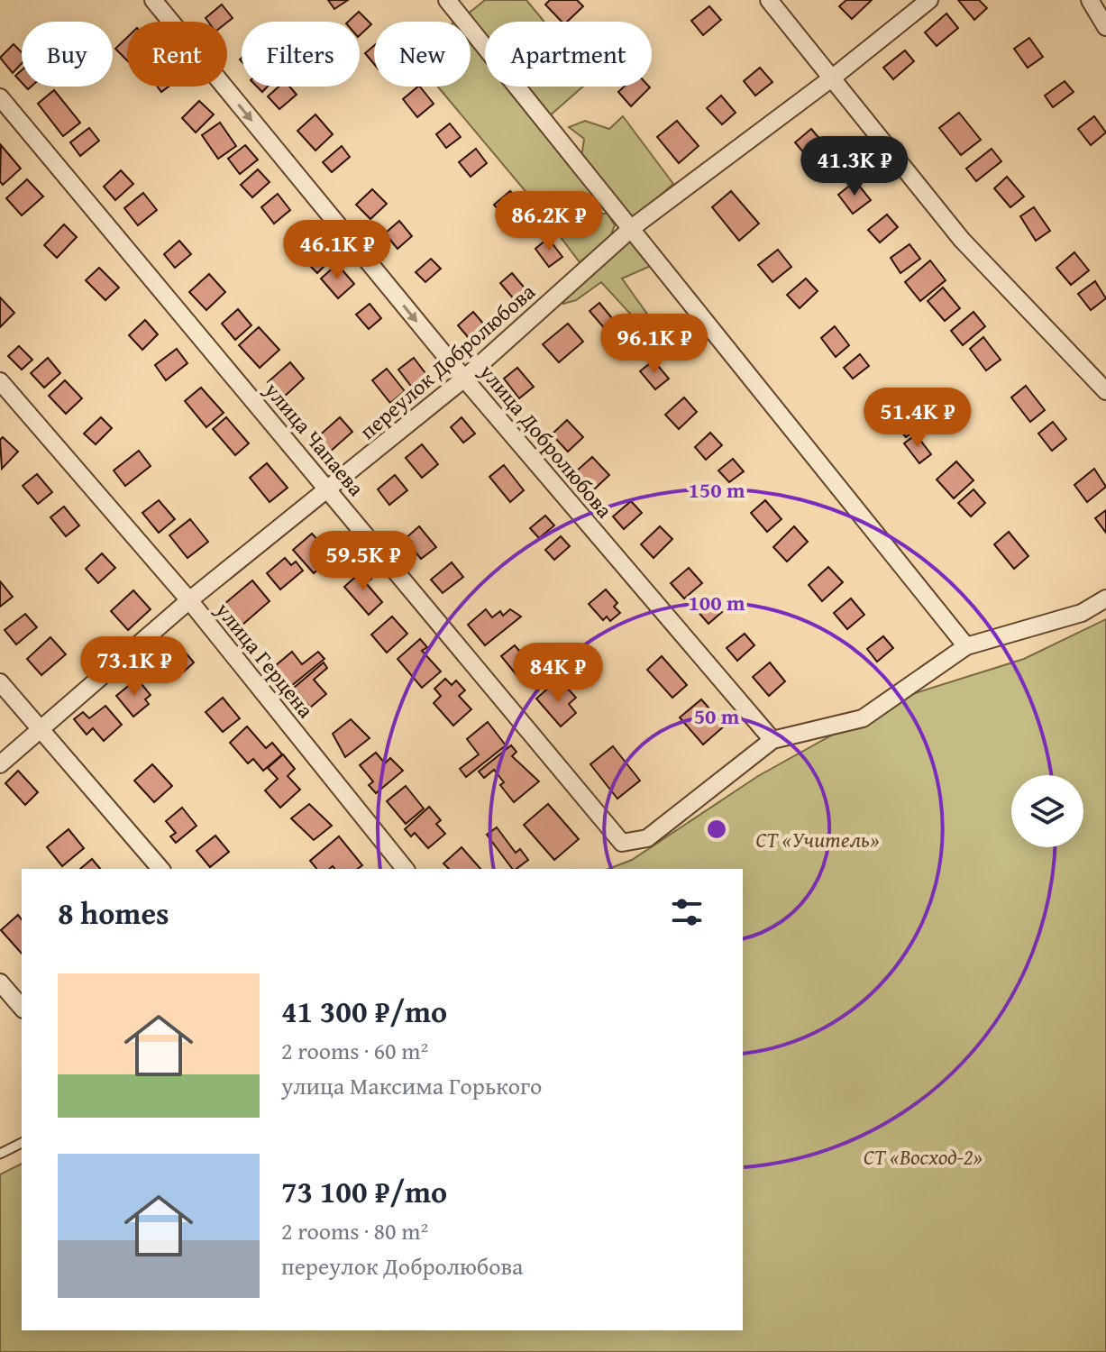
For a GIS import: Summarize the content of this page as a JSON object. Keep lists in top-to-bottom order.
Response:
{
  "streets": {
    "street": [
      "переулок Добролюбова",
      "улица Чапаева",
      "улица Добролюбова",
      "улица Герцена"
    ]
  },
  "crossings": [
    ["переулок Добролюбова", "улица Чапаева"],
    ["переулок Добролюбова", "улица Добролюбова"],
    ["переулок Добролюбова", "улица Герцена"],
    ["улица Чапаева", "улица Добролюбова"]
  ],
  "one_way": ["улица Добролюбова"],
  "parks": ["СТ «Учитель»", "СТ «Восход-2»"],
  "page": {
    "chip": [
      "Buy",
      "Rent",
      "Filters",
      "New",
      "Apartment"
    ],
    "price": [
      "41.3K ₽",
      "86.2K ₽",
      "46.1K ₽",
      "96.1K ₽",
      "51.4K ₽",
      "59.5K ₽",
      "73.1K ₽",
      "84K ₽"
    ],
    "heading": "8 homes",
    "list": [
      {
        "name": "41 300 ₽/mo",
        "note": "2 rooms · 60 m² · улица Максима Горького"
      },
      {
        "name": "73 100 ₽/mo",
        "note": "2 rooms · 80 m² · переулок Добролюбова"
      }
    ]
  },
  "rings": ["150 m", "100 m", "50 m"]
}
